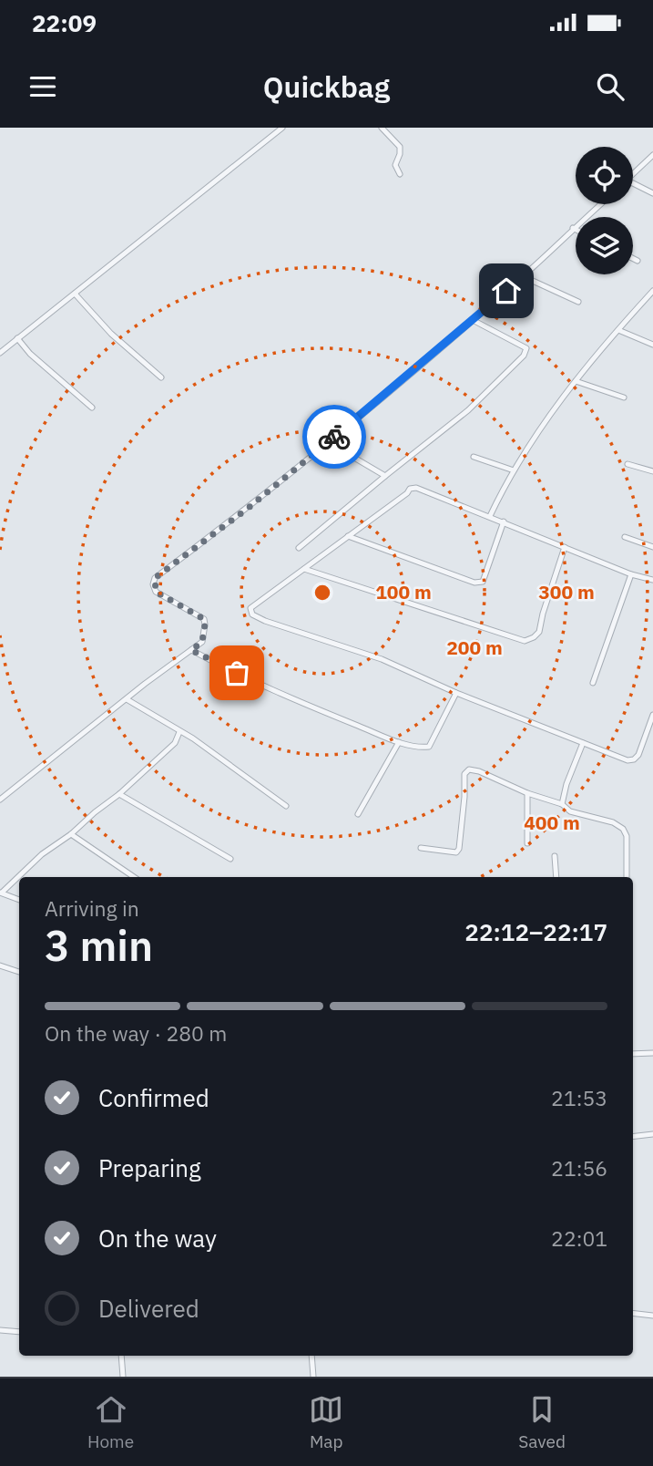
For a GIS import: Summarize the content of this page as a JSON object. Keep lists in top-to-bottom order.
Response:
{
  "page": {
    "status": "22:09",
    "header": "Quickbag",
    "heading": ["3 min", "Arriving in", "22:12–22:17"],
    "bar": "On the way · 280 m",
    "list": [
      ["Confirmed", "21:53"],
      ["Preparing", "21:56"],
      ["On the way", "22:01"],
      "Delivered"
    ],
    "tabs": ["Home", "Map", "Saved"]
  },
  "rings": [
    "100 m",
    "300 m",
    "200 m",
    "400 m"
  ]
}
